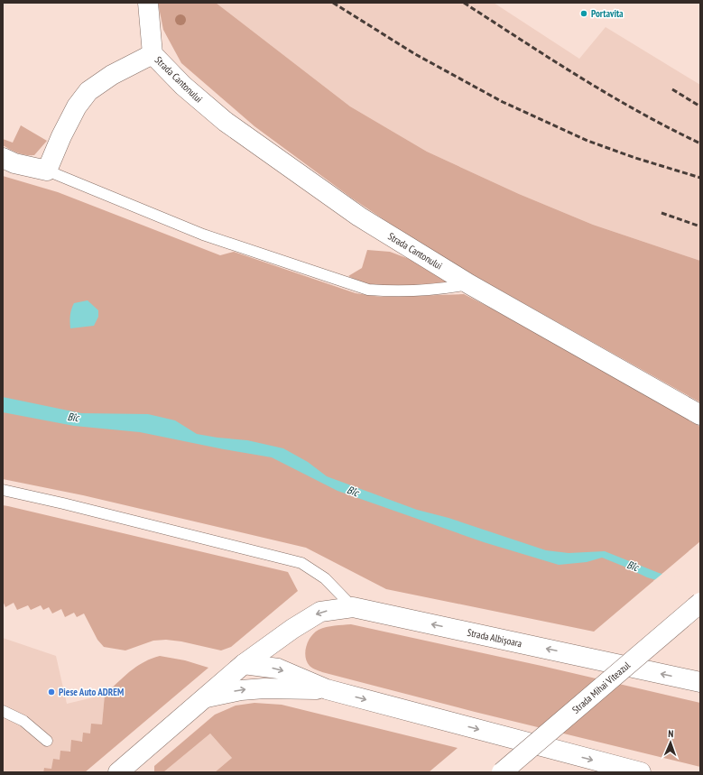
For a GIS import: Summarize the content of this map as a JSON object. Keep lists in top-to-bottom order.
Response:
{
  "streets": {
    "main road": ["Strada Cantonului", "Strada Albișoara", "Strada Mihai Viteazul"]
  },
  "water": ["Bîc"],
  "places": ["Portavita", "Piese Auto ADREM"],
  "north": "top"
}
